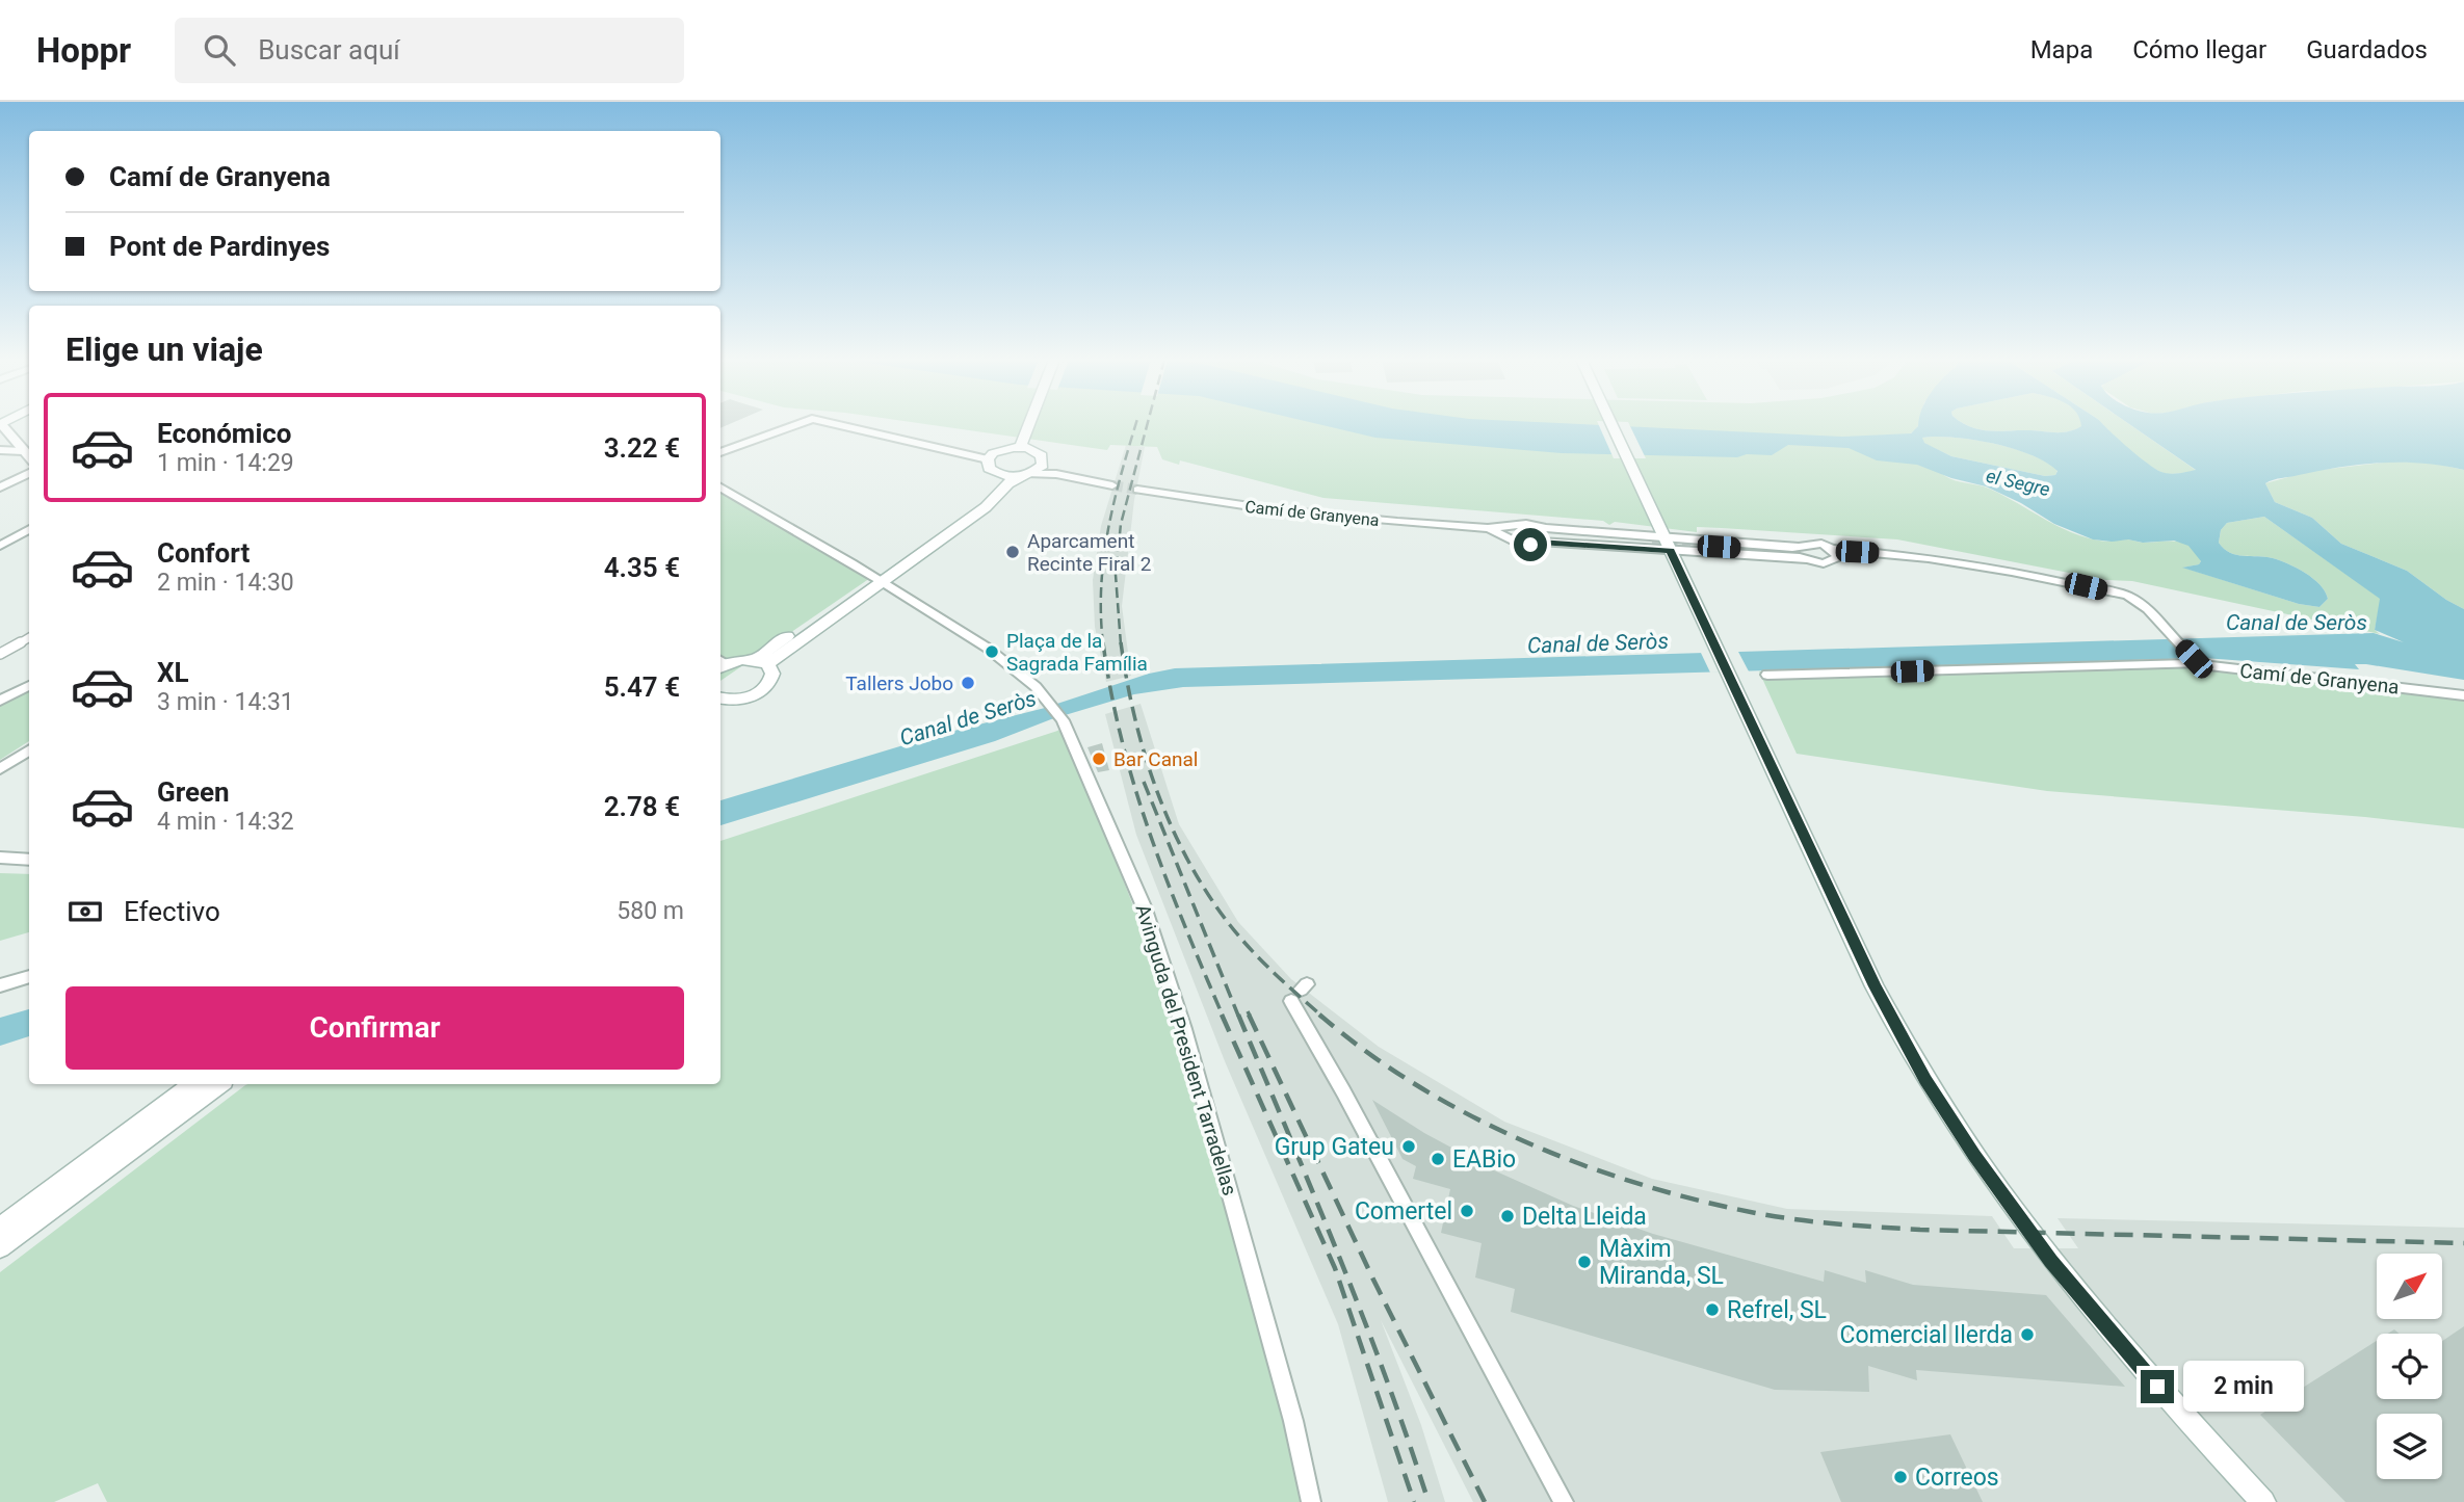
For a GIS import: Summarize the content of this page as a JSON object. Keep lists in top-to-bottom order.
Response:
{
  "streets": {
    "street": ["Camí de Granyena", "Avinguda del President Tarradellas"]
  },
  "water": ["el Segre", "Canal de Seròs"],
  "places": [
    "Aparcament Recinte Firal 2",
    "Plaça de la Sagrada Família",
    "Tallers Jobo",
    "Bar Canal",
    "Grup Gateu",
    "EABio",
    "Comertel",
    "Delta Lleida",
    "Màxim Miranda, SL",
    "Refrel, SL",
    "Comercial Ilerda",
    "Correos"
  ],
  "north": "top right",
  "page": {
    "header": "Hoppr",
    "search": "Buscar aquí",
    "nav": ["Mapa", "Cómo llegar", "Guardados"],
    "banner": ["Camí de Granyena", "Pont de Pardinyes"],
    "heading": "Elige un viaje",
    "list": [
      {
        "name": "Económico",
        "note": "1 min · 14:29",
        "value": "3.22 €"
      },
      {
        "name": "Confort",
        "note": "2 min · 14:30",
        "value": "4.35 €"
      },
      {
        "name": "XL",
        "note": "3 min · 14:31",
        "value": "5.47 €"
      },
      {
        "name": "Green",
        "note": "4 min · 14:32",
        "value": "2.78 €"
      }
    ],
    "pay": ["Efectivo", "580 m"],
    "buttons": "Confirmar",
    "bubble": "2 min"
  }
}
